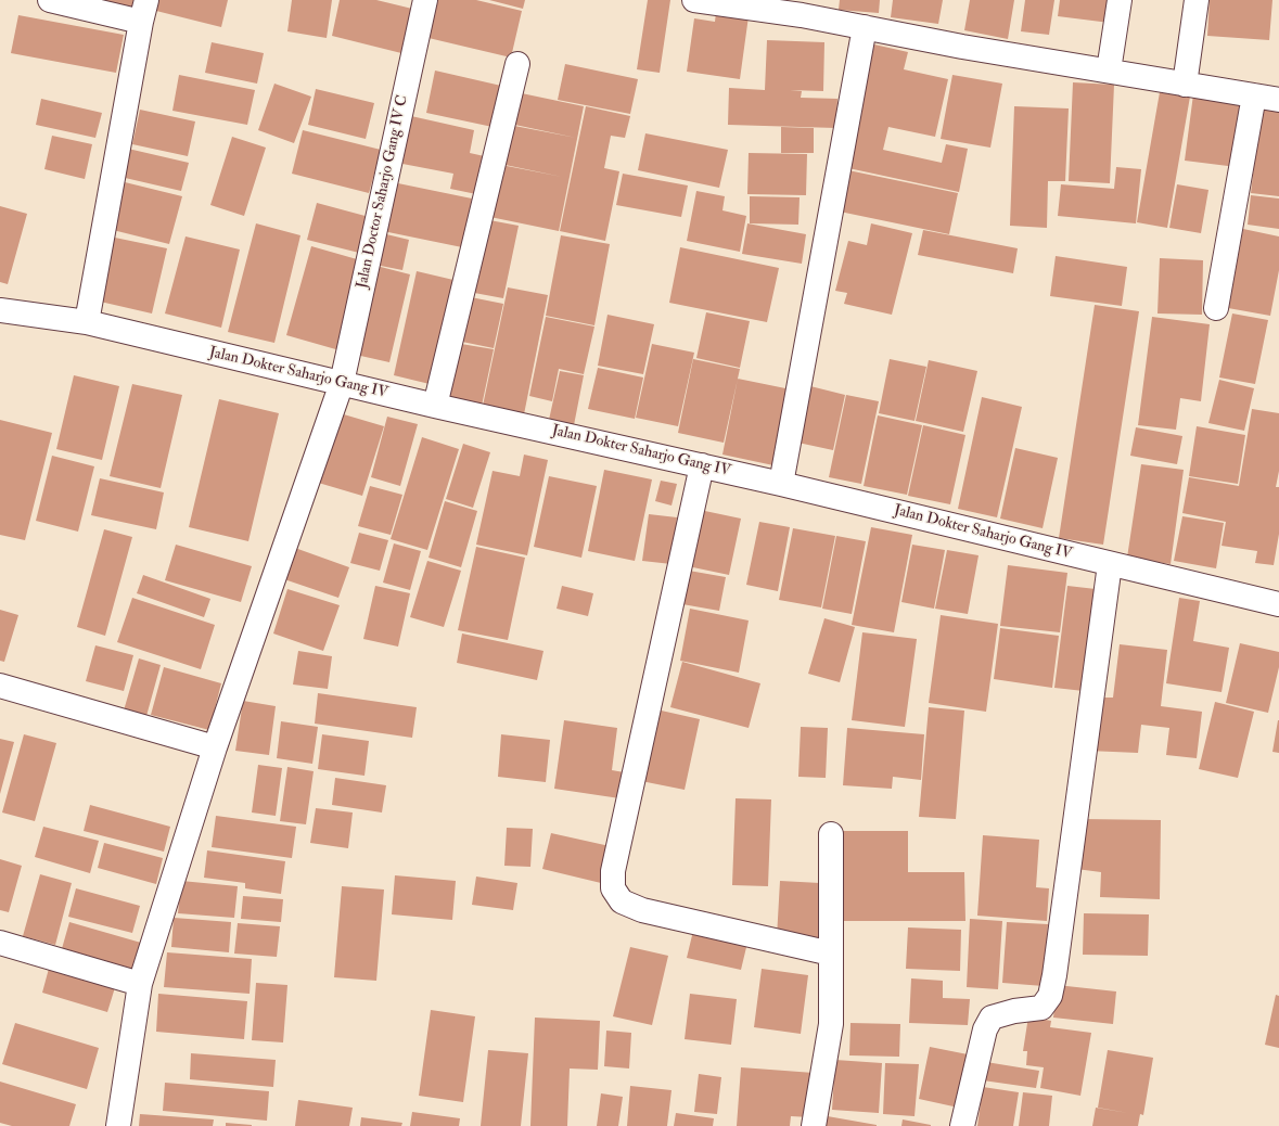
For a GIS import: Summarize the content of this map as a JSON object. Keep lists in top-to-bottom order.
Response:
{
  "streets": {
    "street": ["Jalan Doctor Saharjo Gang IV C", "Jalan Dokter Saharjo Gang IV"]
  },
  "crossings": [
    ["Jalan Doctor Saharjo Gang IV C", "Jalan Dokter Saharjo Gang IV"]
  ]
}
